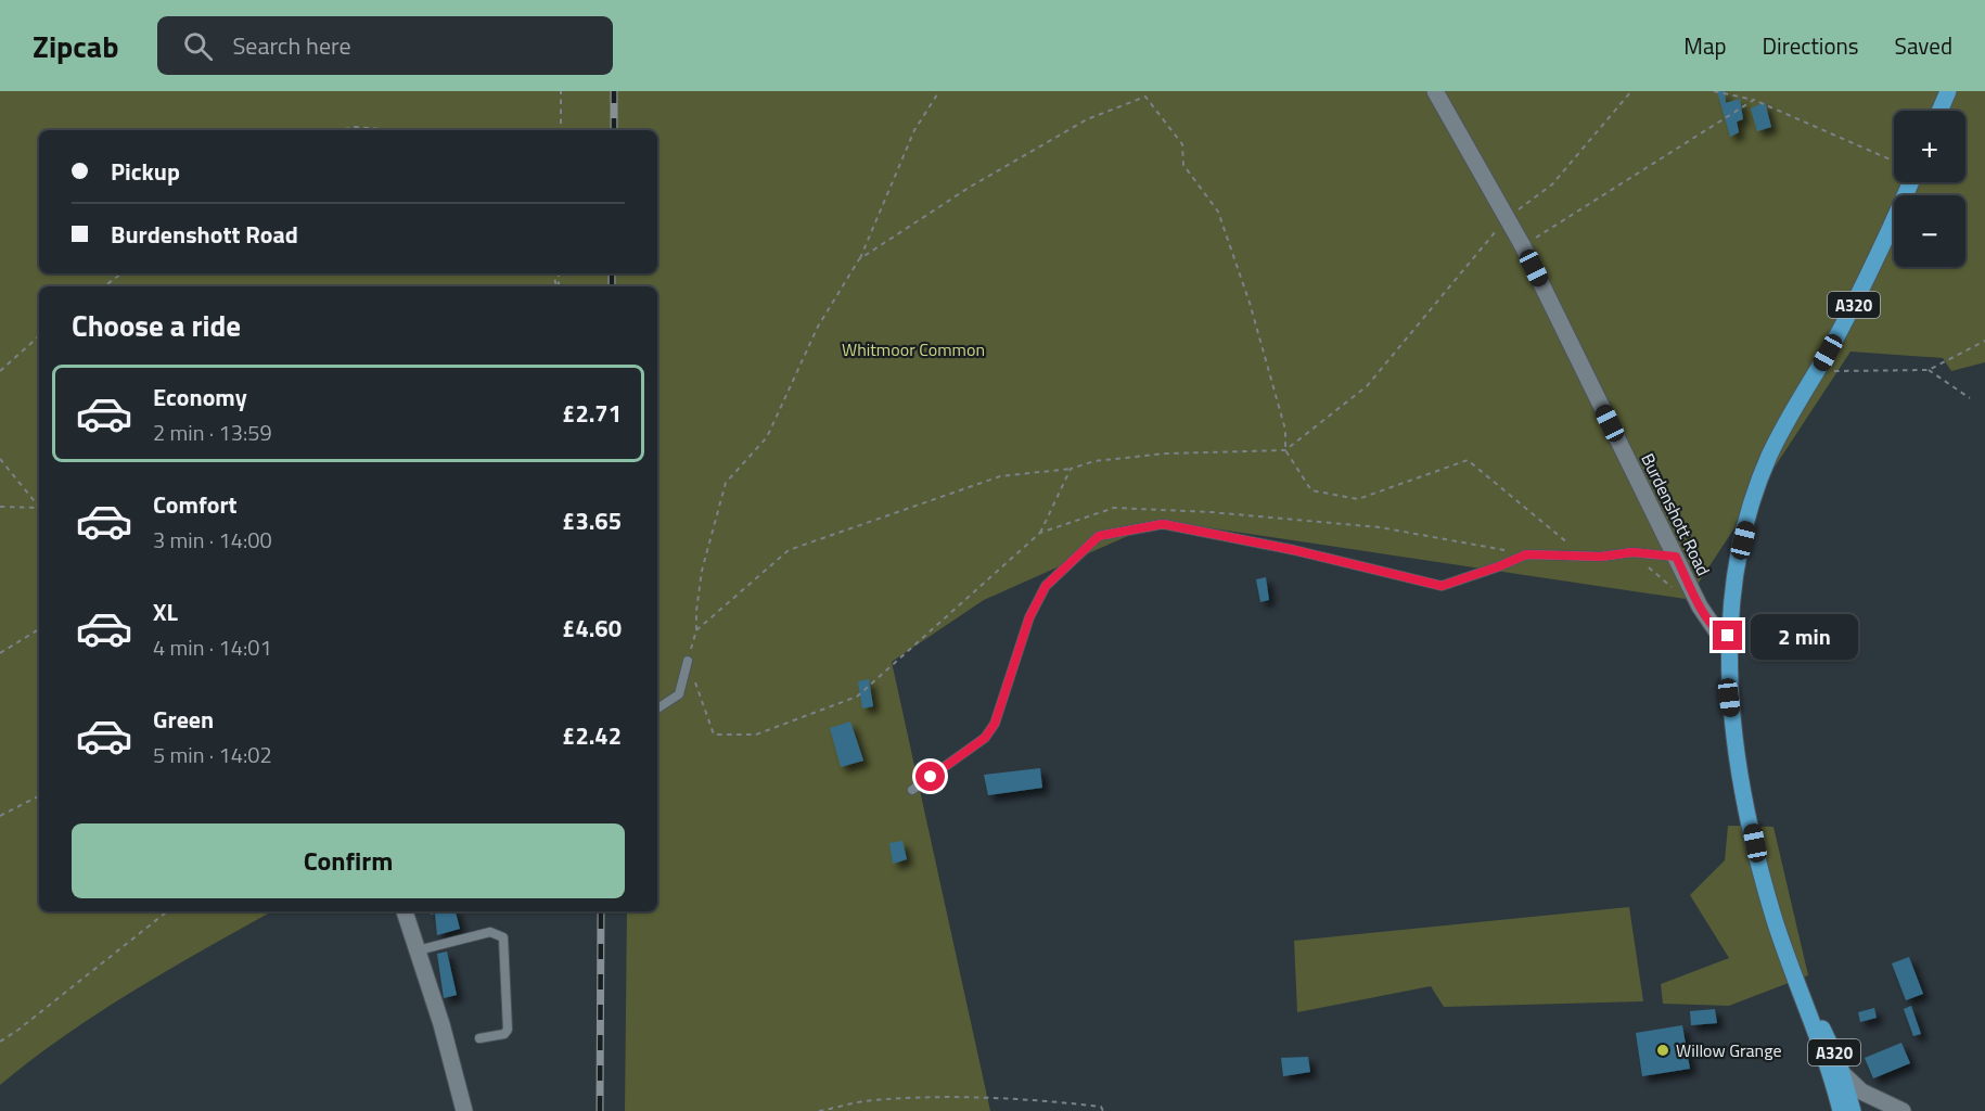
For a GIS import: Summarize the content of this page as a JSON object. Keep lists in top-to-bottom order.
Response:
{
  "streets": {
    "main road": ["A320"],
    "street": ["Burdenshott Road"]
  },
  "crossings": [
    ["A320", "Burdenshott Road"]
  ],
  "parks": ["Whitmoor Common"],
  "places": ["Willow Grange"],
  "page": {
    "header": "Zipcab",
    "search": "Search here",
    "nav": ["Map", "Directions", "Saved"],
    "map_buttons": ["+", "−"],
    "banner": ["Pickup", "Burdenshott Road"],
    "heading": "Choose a ride",
    "list": [
      {
        "name": "Economy",
        "note": "2 min · 13:59",
        "value": "£2.71"
      },
      {
        "name": "Comfort",
        "note": "3 min · 14:00",
        "value": "£3.65"
      },
      {
        "name": "XL",
        "note": "4 min · 14:01",
        "value": "£4.60"
      },
      {
        "name": "Green",
        "note": "5 min · 14:02",
        "value": "£2.42"
      }
    ],
    "bubble": "2 min",
    "buttons": "Confirm"
  }
}
